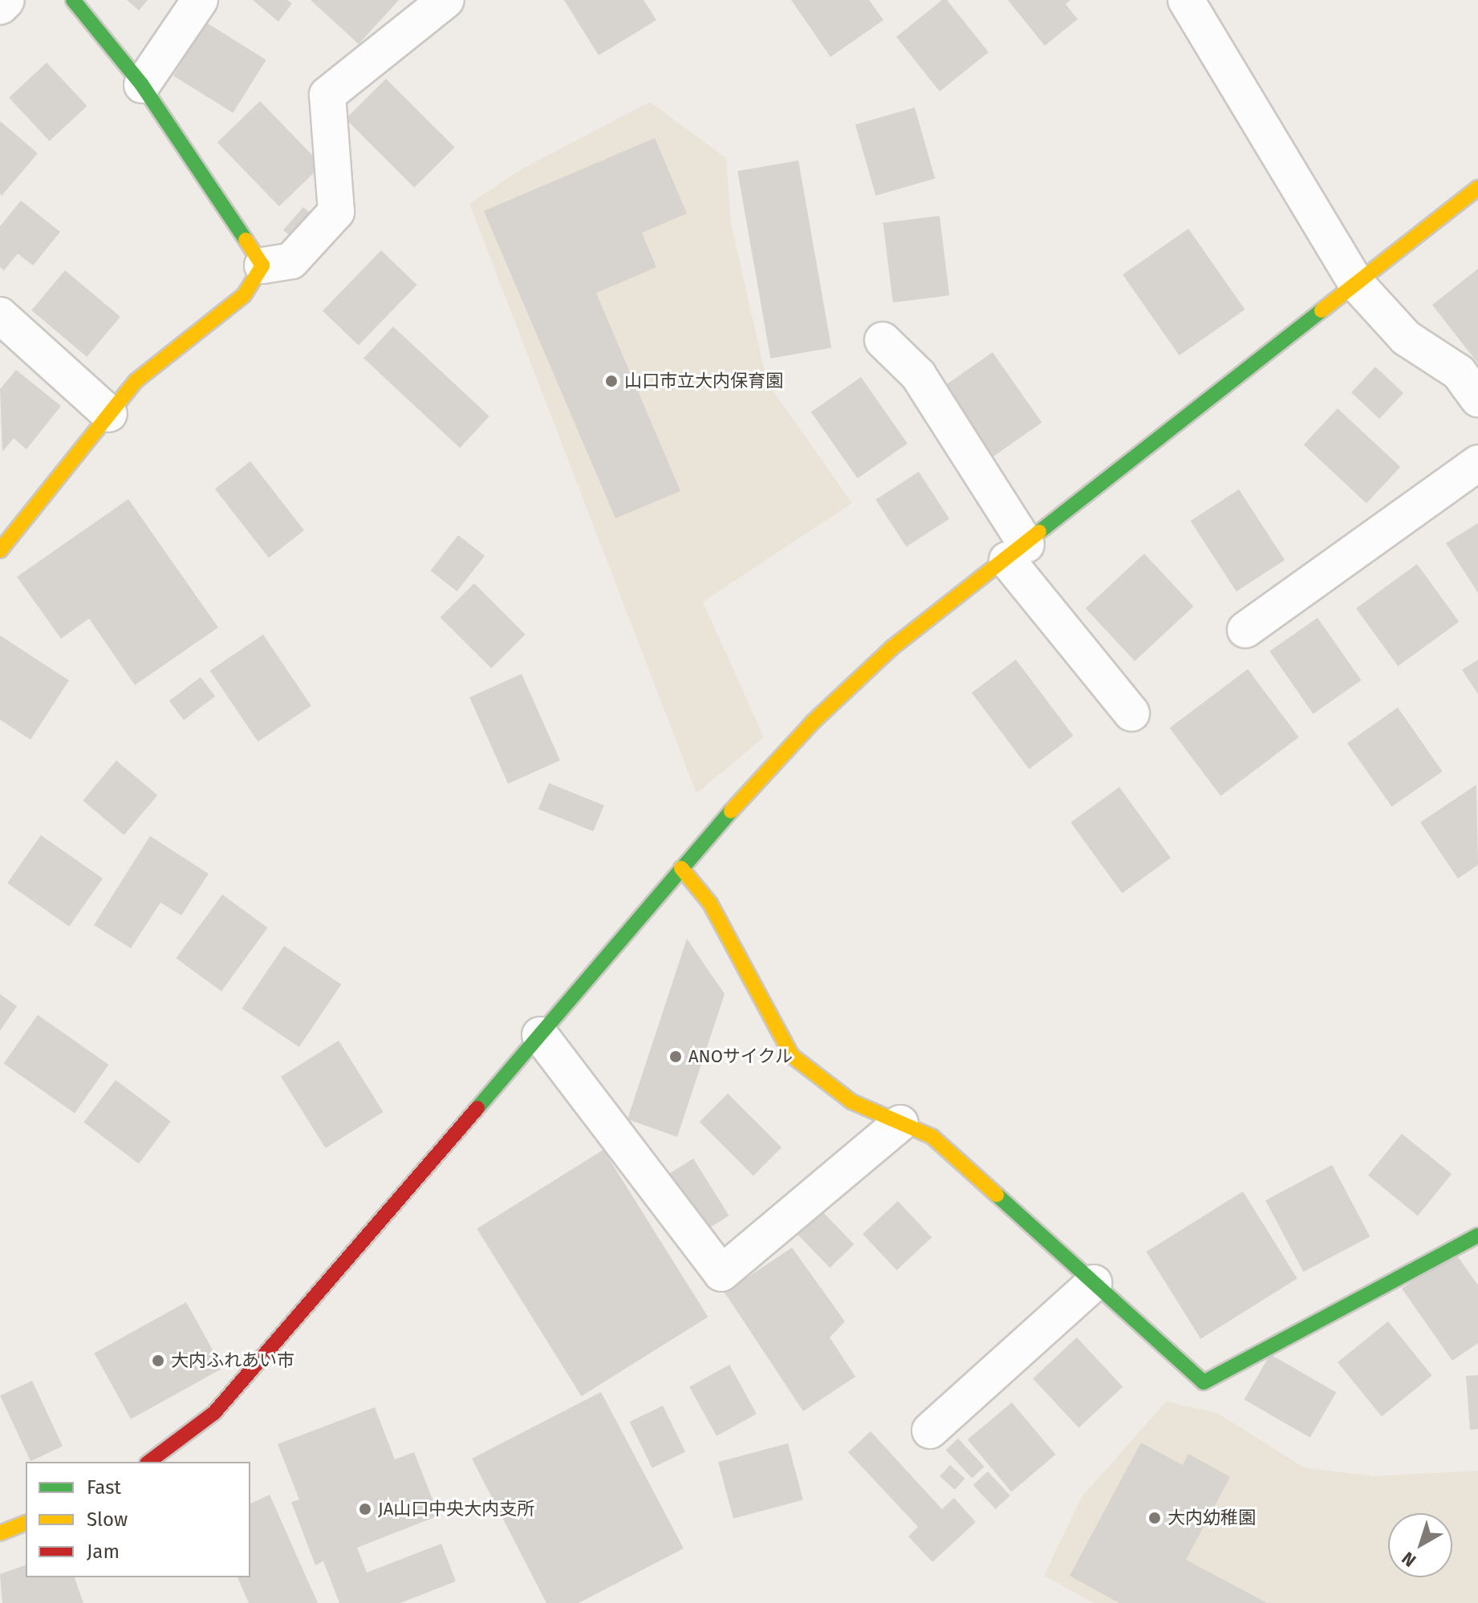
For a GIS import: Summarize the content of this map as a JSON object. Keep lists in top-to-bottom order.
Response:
{
  "places": [
    "山口市立大内保育園",
    "ANOサイクル",
    "大内ふれあい市",
    "JA山口中央大内支所",
    "大内幼稚園"
  ],
  "legend": ["Fast", "Slow", "Jam"],
  "north": "bottom left"
}
